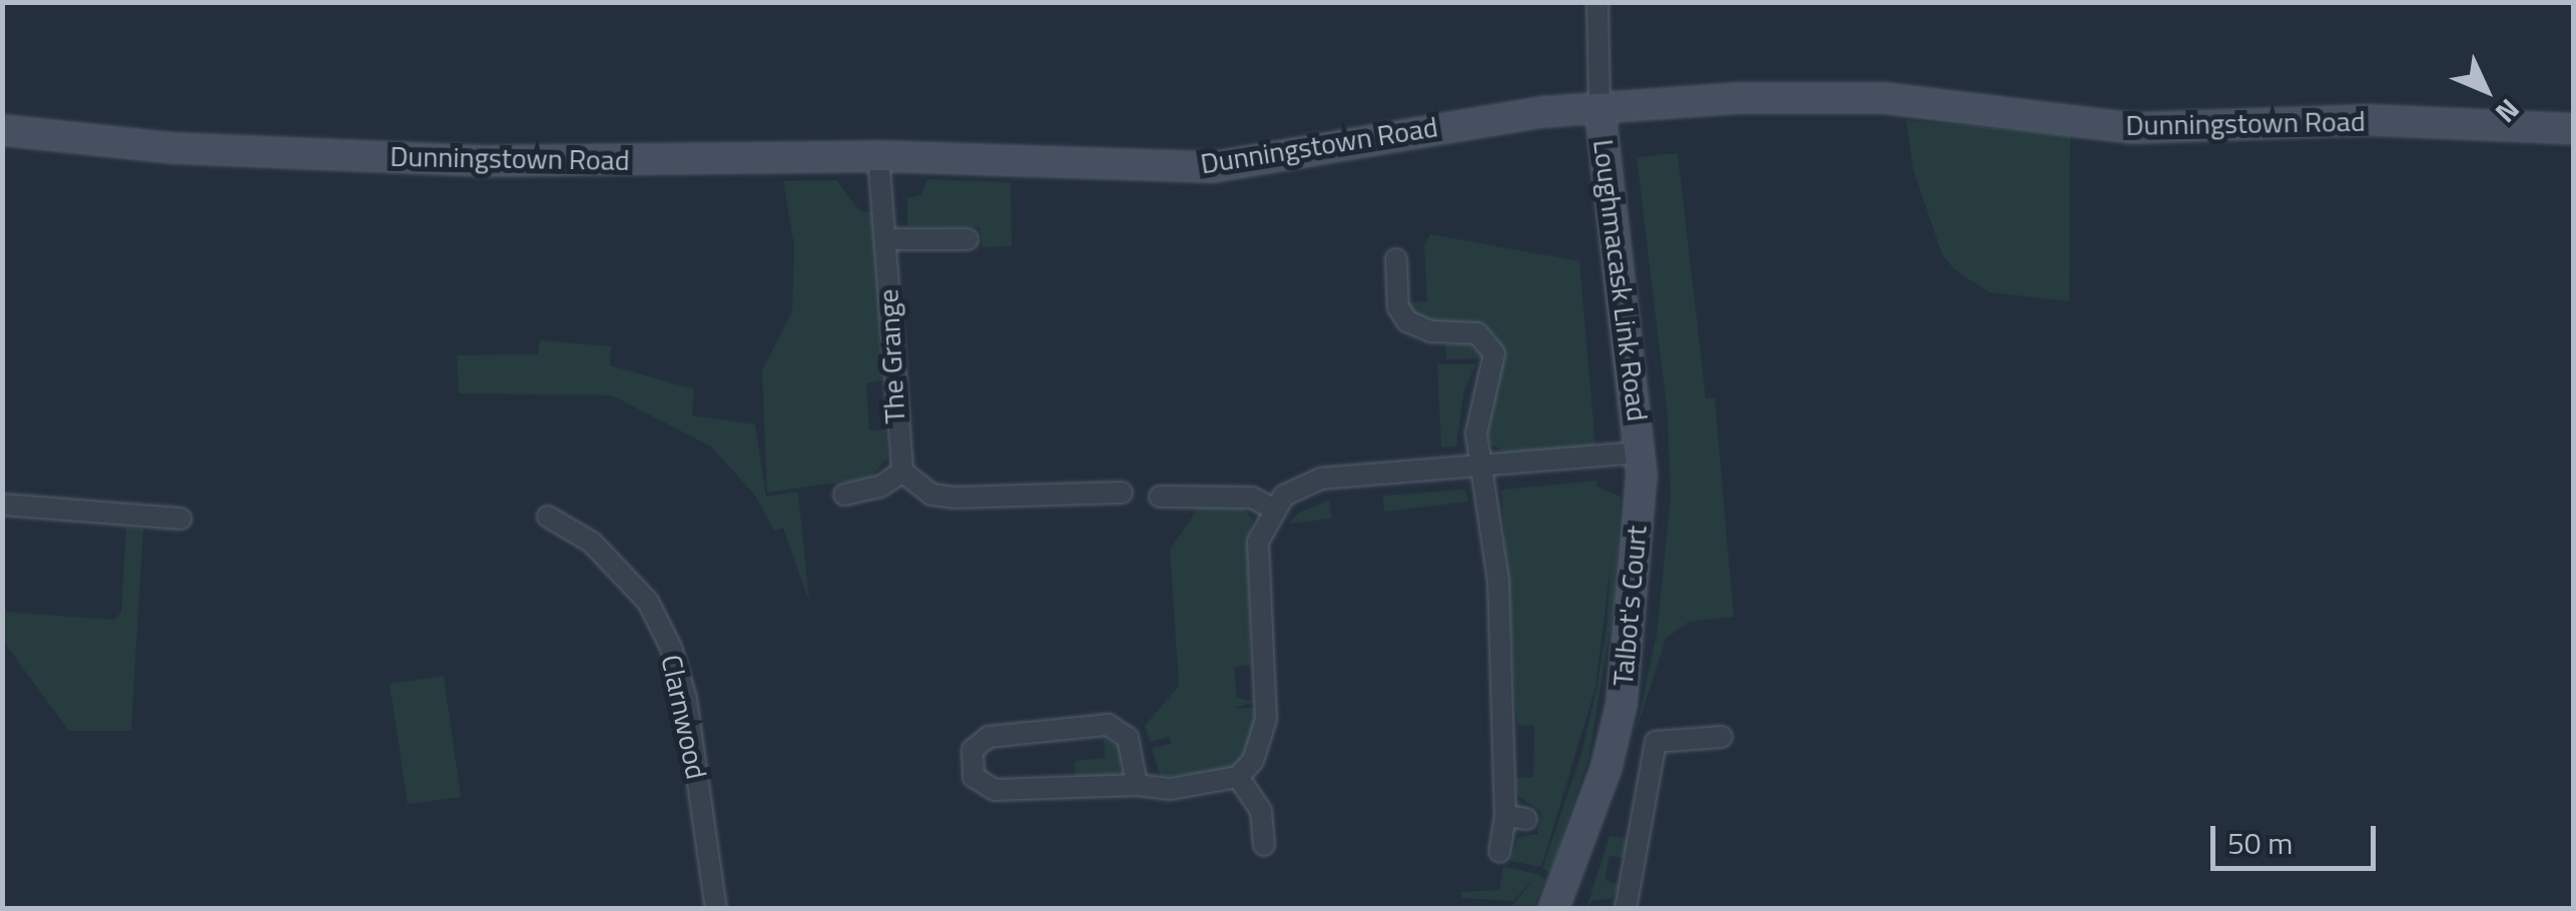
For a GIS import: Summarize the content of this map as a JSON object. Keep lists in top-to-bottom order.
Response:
{
  "streets": {
    "street": [
      "Dunningstown Road",
      "Loughmacask Link Road",
      "The Grange",
      "Talbot's Court",
      "Clarnwood"
    ]
  },
  "crossings": [
    ["Dunningstown Road", "Loughmacask Link Road"],
    ["Dunningstown Road", "The Grange"],
    ["Loughmacask Link Road", "Talbot's Court"]
  ],
  "scale_bar": "50 m",
  "north": "bottom right"
}
